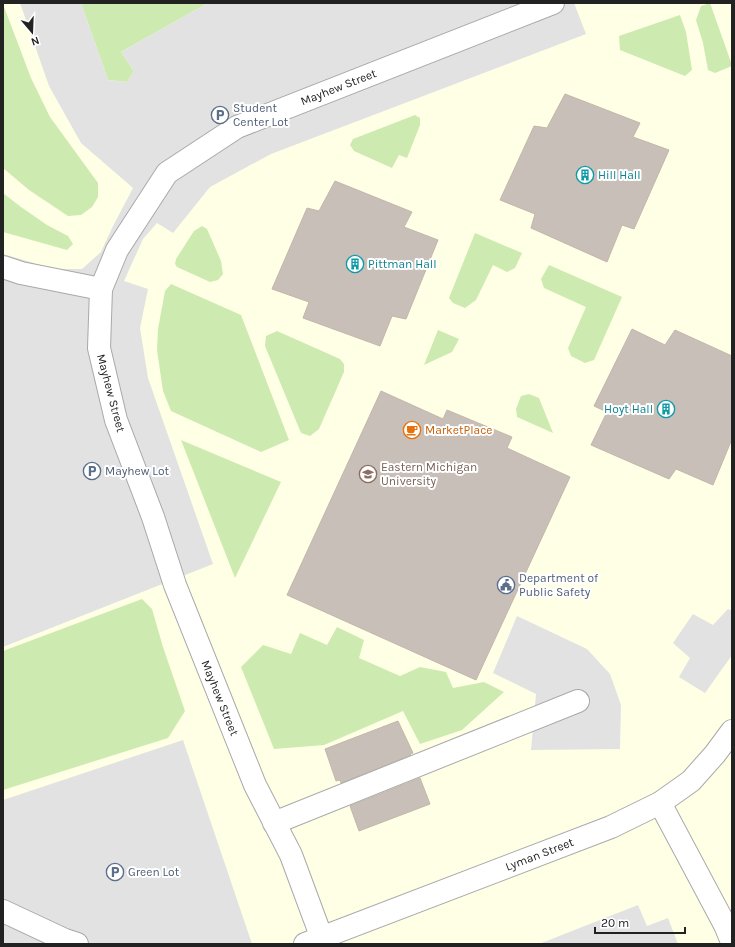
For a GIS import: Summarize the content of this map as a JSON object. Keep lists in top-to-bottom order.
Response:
{
  "streets": {
    "lane": ["Mayhew Street", "Lyman Street"]
  },
  "crossings": [
    ["Mayhew Street", "Lyman Street"]
  ],
  "places": {
    "parking": ["Student Center Lot", "Mayhew Lot", "Green Lot"],
    "building": ["Hill Hall", "Pittman Hall", "Hoyt Hall"],
    "cafe": ["MarketPlace"],
    "school or university": ["Eastern Michigan University"],
    "public building": ["Department of Public Safety"]
  },
  "scale_bar": "20 m",
  "north": "bottom"
}
